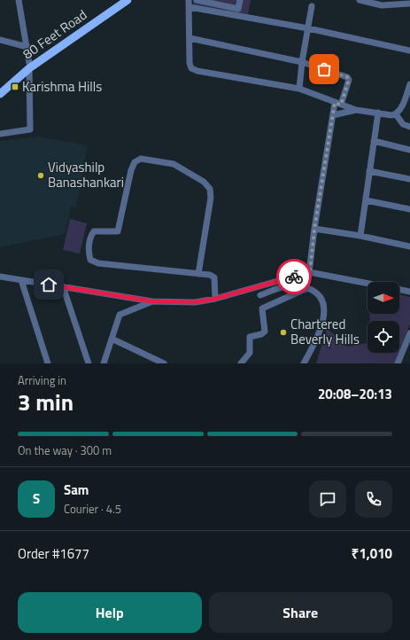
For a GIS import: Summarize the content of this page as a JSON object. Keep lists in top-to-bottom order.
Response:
{
  "streets": {
    "main road": ["80 Feet Road"]
  },
  "places": {
    "transit": ["Karishma Hills"],
    "other": ["Vidyashilp Banashankari", "Chartered Beverly Hills"]
  },
  "north": "right",
  "page": {
    "heading": ["3 min", "Arriving in", "20:08–20:13"],
    "panel": [
      "Sam",
      "Courier · 4.5",
      "Order #1677",
      "₹1,010"
    ],
    "bar": "On the way · 300 m",
    "round": "S",
    "buttons": ["Help", "Share"]
  }
}
